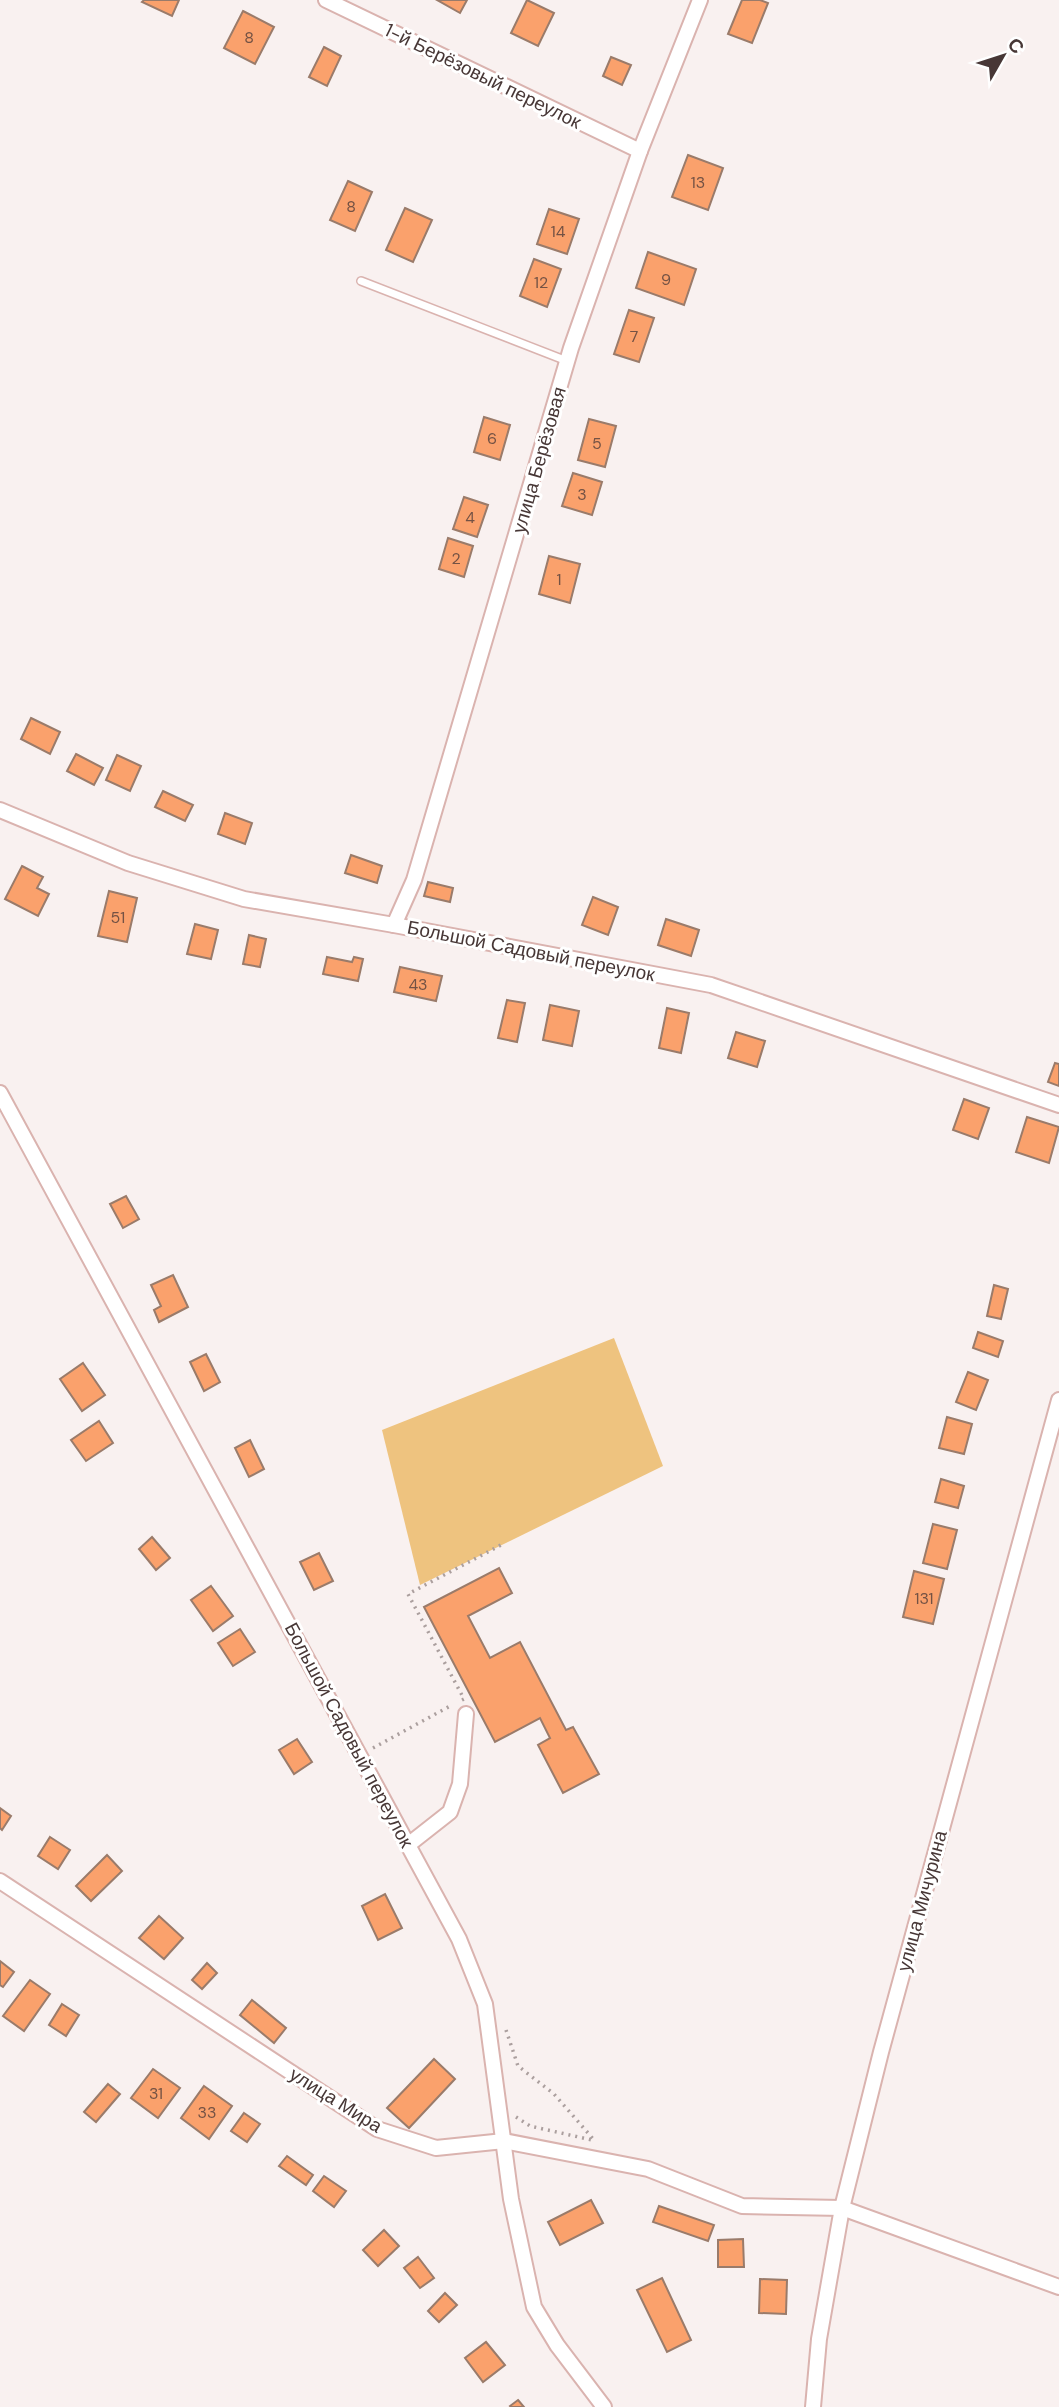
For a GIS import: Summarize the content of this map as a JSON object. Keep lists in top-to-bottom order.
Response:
{
  "streets": {
    "street": [
      "1-й Берёзовый переулок",
      "улица Берёзовая",
      "Большой Садовый переулок",
      "улица Мичурина",
      "улица Мира"
    ]
  },
  "crossings": [
    ["1-й Берёзовый переулок", "улица Берёзовая"],
    ["улица Берёзовая", "Большой Садовый переулок"],
    ["Большой Садовый переулок", "улица Мира"],
    ["улица Мичурина", "улица Мира"]
  ],
  "house_numbers": [
    "8",
    "13",
    "8",
    "14",
    "9",
    "12",
    "7",
    "6",
    "5",
    "3",
    "4",
    "2",
    "1",
    "51",
    "43",
    "131",
    "31",
    "33"
  ],
  "north": "top right"
}
